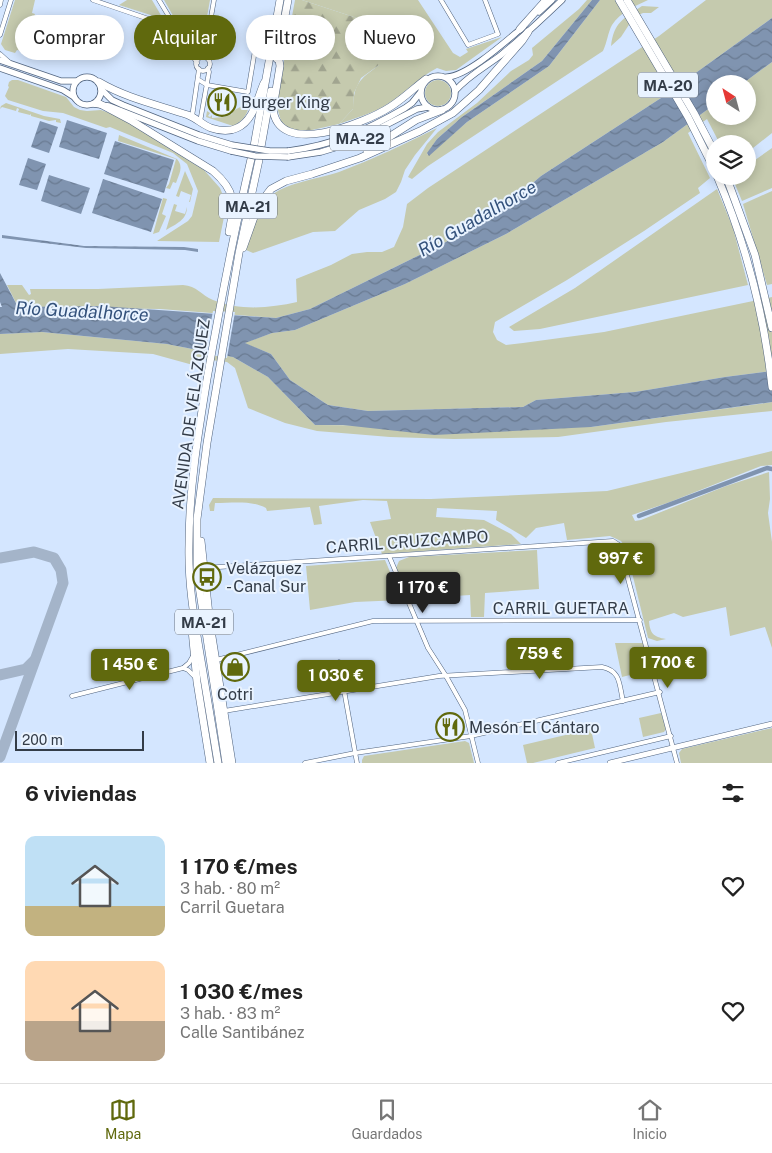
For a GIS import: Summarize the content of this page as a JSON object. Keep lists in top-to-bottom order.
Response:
{
  "streets": {
    "highway": ["MA-20", "MA-21", "AVENIDA DE VELÁZQUEZ"],
    "main road": ["MA-22"],
    "street": ["CARRIL CRUZCAMPO", "CARRIL GUETARA"]
  },
  "crossings": [
    ["MA-22", "AVENIDA DE VELÁZQUEZ"],
    ["CARRIL CRUZCAMPO", "CARRIL GUETARA"]
  ],
  "water": ["Río Guadalhorce"],
  "places": {
    "restaurant": ["Burger King", "Mesón El Cántaro"],
    "bus stop": ["Velázquez - Canal Sur"],
    "shop": ["Cotri"]
  },
  "scale_bar": "200 m",
  "north": "top left",
  "page": {
    "chip": [
      "Comprar",
      "Alquilar",
      "Filtros",
      "Nuevo"
    ],
    "price": [
      "997 €",
      "1 170 €",
      "759 €",
      "1 700 €",
      "1 450 €",
      "1 030 €"
    ],
    "scale": "200 m",
    "heading": "6 viviendas",
    "list": [
      {
        "name": "1 170 €/mes",
        "note": "3 hab. · 80 m² · Carril Guetara"
      },
      {
        "name": "1 030 €/mes",
        "note": "3 hab. · 83 m² · Calle Santibánez"
      }
    ],
    "tabs": ["Mapa", "Guardados", "Inicio"]
  }
}
